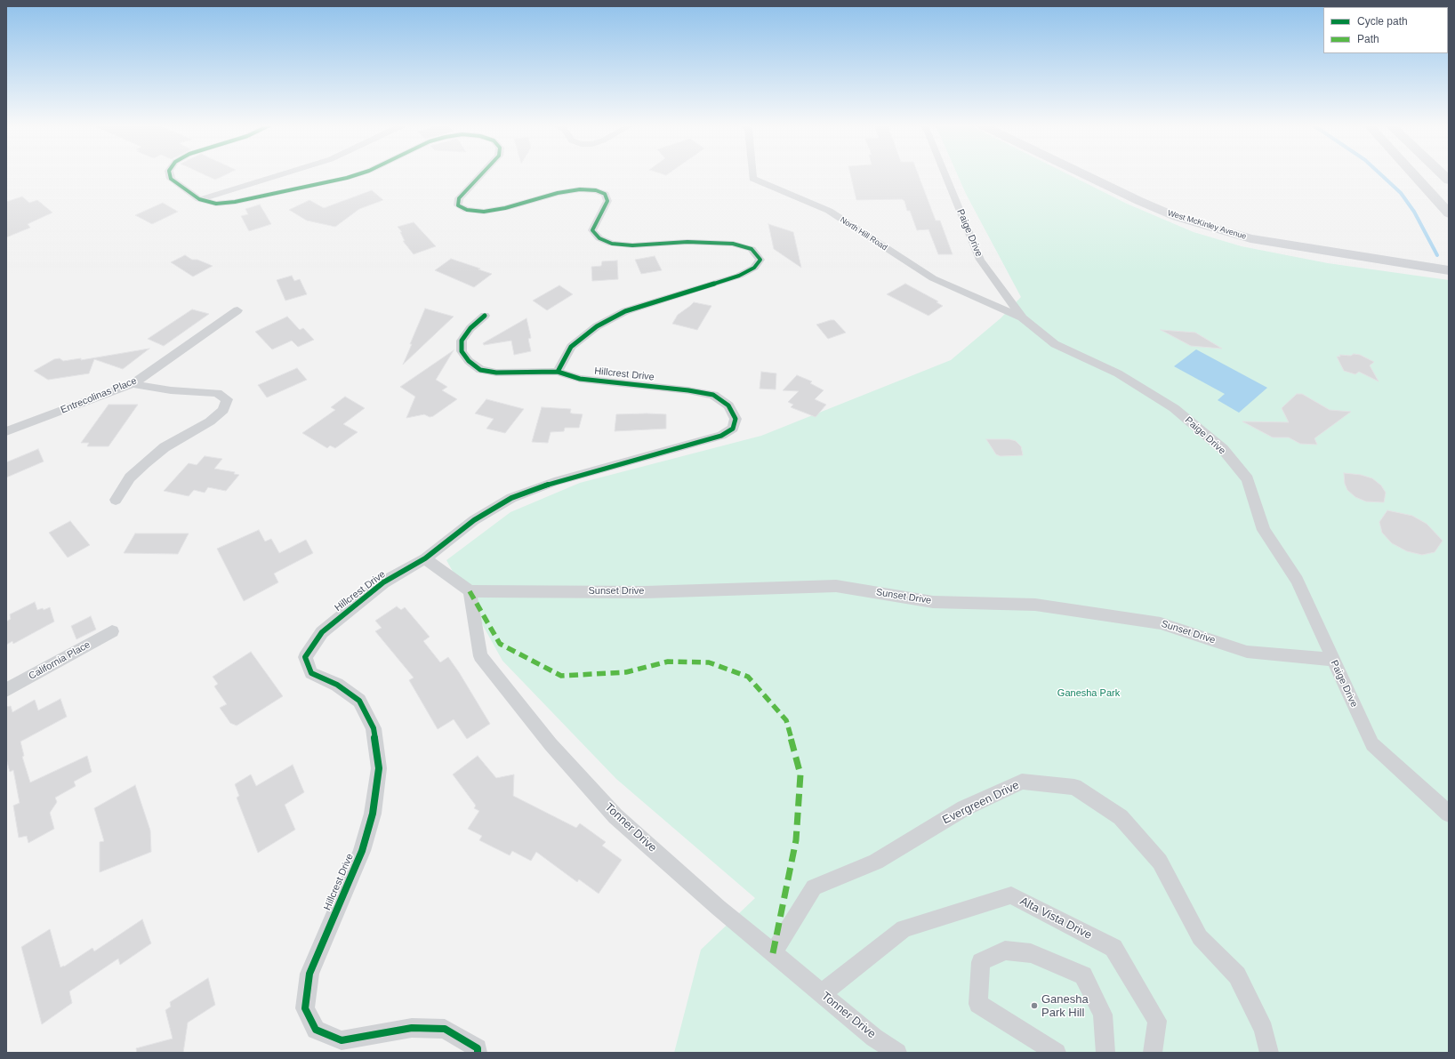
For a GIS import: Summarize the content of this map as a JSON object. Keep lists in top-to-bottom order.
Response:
{
  "streets": {
    "main road": ["West McKinley Avenue"],
    "street": [
      "Paige Drive",
      "North Hill Road",
      "Hillcrest Drive",
      "Entrecolinas Place",
      "Sunset Drive",
      "California Place",
      "Evergreen Drive",
      "Tonner Drive",
      "Alta Vista Drive"
    ]
  },
  "crossings": [
    ["Paige Drive", "North Hill Road"],
    ["Paige Drive", "Sunset Drive"],
    ["Sunset Drive", "Tonner Drive"],
    ["Evergreen Drive", "Tonner Drive"],
    ["Tonner Drive", "Alta Vista Drive"]
  ],
  "parks": ["Ganesha Park"],
  "places": ["Ganesha Park Hill"],
  "legend": ["Cycle path", "Path"]
}
